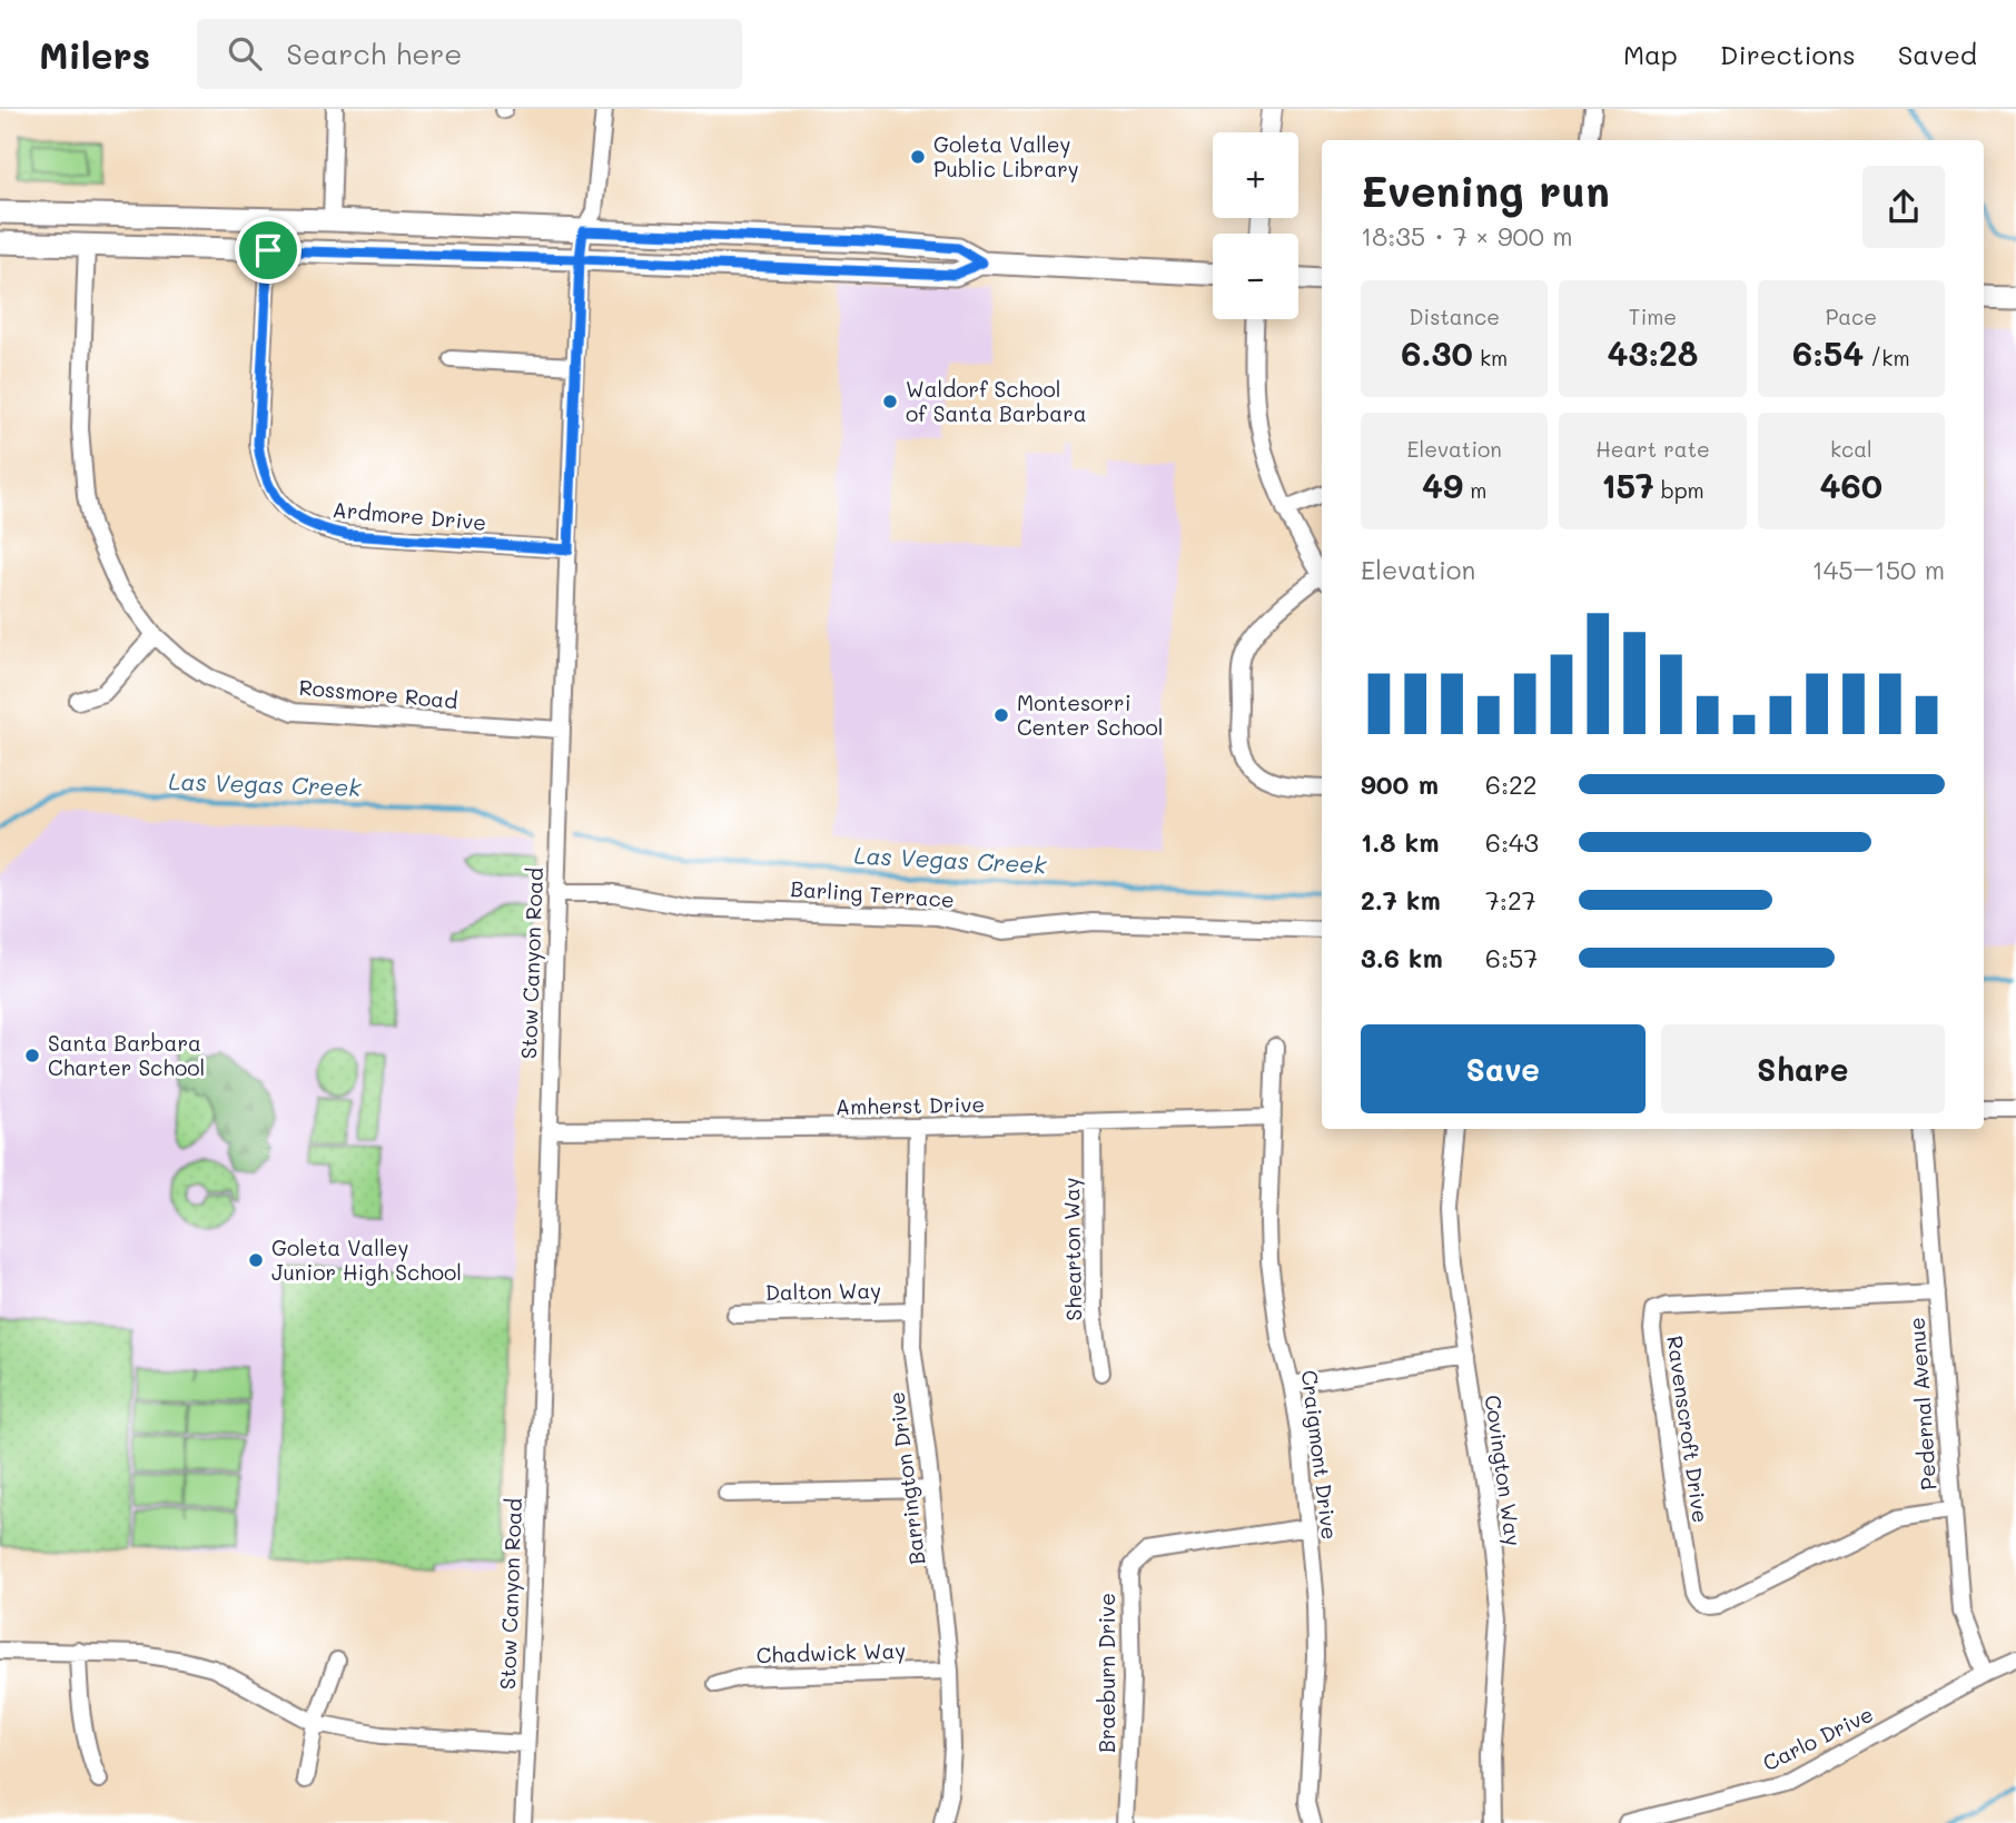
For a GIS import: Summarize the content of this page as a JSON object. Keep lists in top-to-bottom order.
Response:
{
  "streets": {
    "street": [
      "Ardmore Drive",
      "Rossmore Road",
      "Barling Terrace",
      "Stow Canyon Road",
      "Amherst Drive",
      "Shearton Way",
      "Dalton Way",
      "Pedernal Avenue",
      "Ravenscroft Drive",
      "Craigmont Drive",
      "Covington Way",
      "Barrington Drive",
      "Chadwick Way",
      "Braeburn Drive",
      "Carlo Drive"
    ]
  },
  "crossings": [
    ["Ardmore Drive", "Stow Canyon Road"],
    ["Rossmore Road", "Stow Canyon Road"],
    ["Barling Terrace", "Stow Canyon Road"],
    ["Stow Canyon Road", "Amherst Drive"],
    ["Amherst Drive", "Shearton Way"],
    ["Amherst Drive", "Craigmont Drive"],
    ["Amherst Drive", "Barrington Drive"],
    ["Dalton Way", "Barrington Drive"],
    ["Pedernal Avenue", "Ravenscroft Drive"],
    ["Pedernal Avenue", "Carlo Drive"],
    ["Craigmont Drive", "Braeburn Drive"],
    ["Barrington Drive", "Chadwick Way"]
  ],
  "water": ["Las Vegas Creek"],
  "places": [
    "Goleta Valley Public Library",
    "Waldorf School of Santa Barbara",
    "Montesorri Center School",
    "Santa Barbara Charter School",
    "Goleta Valley Junior High School"
  ],
  "page": {
    "header": "Milers",
    "search": "Search here",
    "nav": ["Map", "Directions", "Saved"],
    "map_buttons": ["+", "−"],
    "heading": ["Evening run", "18:35 · 7 × 900 m"],
    "stats": [
      ["Distance", "6.30 km"],
      ["Time", "43:28"],
      ["Pace", "6:54 /km"],
      ["Elevation", "49 m"],
      ["Heart rate", "157 bpm"],
      ["kcal", "460"]
    ],
    "chart": ["Elevation", "145–150 m"],
    "list": [
      {
        "name": "900 m",
        "note": "6:22"
      },
      {
        "name": "1.8 km",
        "note": "6:43"
      },
      {
        "name": "2.7 km",
        "note": "7:27"
      },
      {
        "name": "3.6 km",
        "note": "6:57"
      }
    ],
    "buttons": ["Save", "Share"]
  }
}
